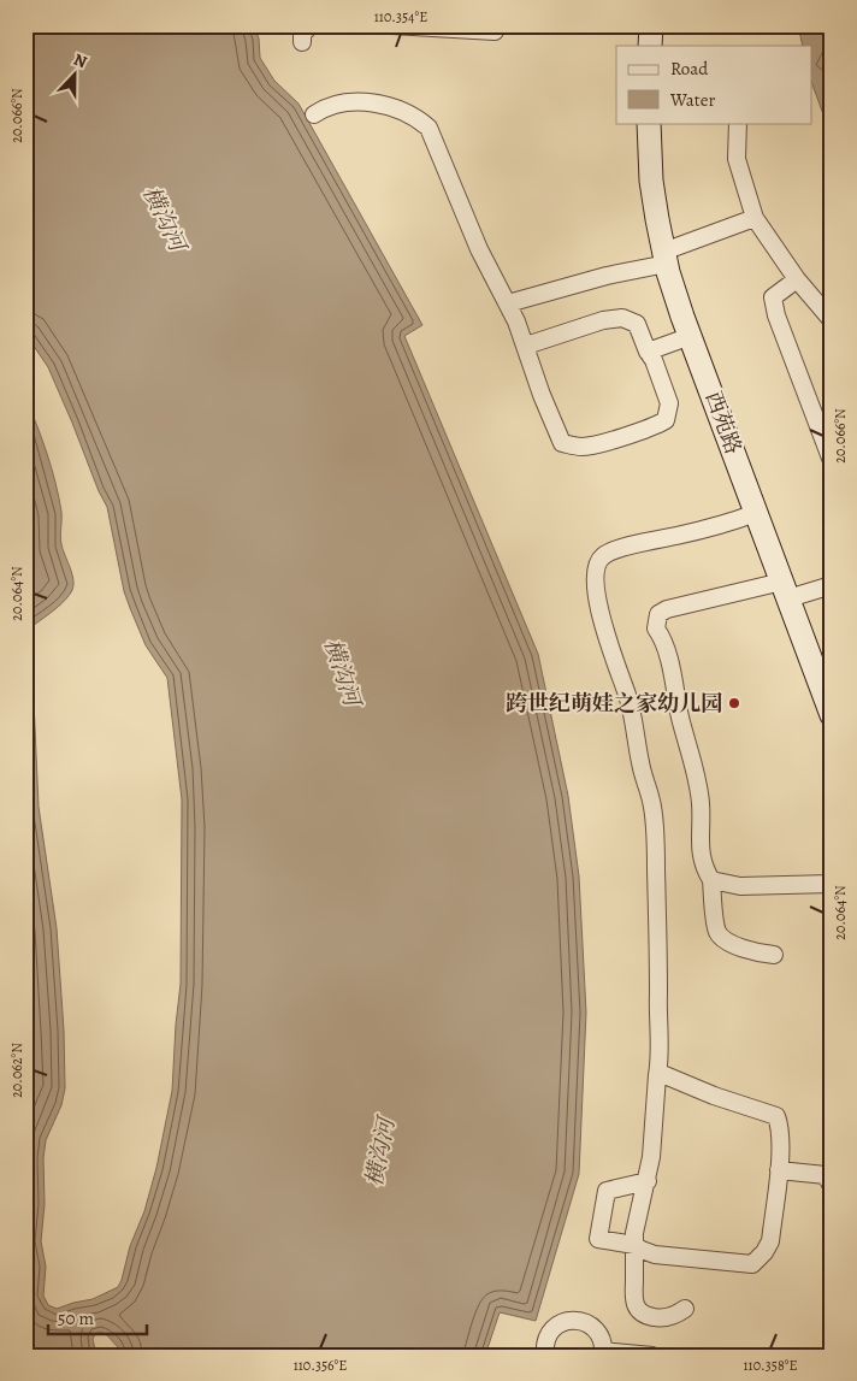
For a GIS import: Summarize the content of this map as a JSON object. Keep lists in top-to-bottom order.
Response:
{
  "streets": {
    "main road": ["西苑路"]
  },
  "water": ["横沟河"],
  "places": ["跨世纪萌娃之家幼儿园"],
  "legend": ["Road", "Water"],
  "scale_bar": "50 m",
  "north": "top",
  "coordinates": [
    "110.354°E",
    "20.066°N",
    "20.064°N",
    "20.062°N",
    "110.356°E",
    "110.358°E"
  ]
}
